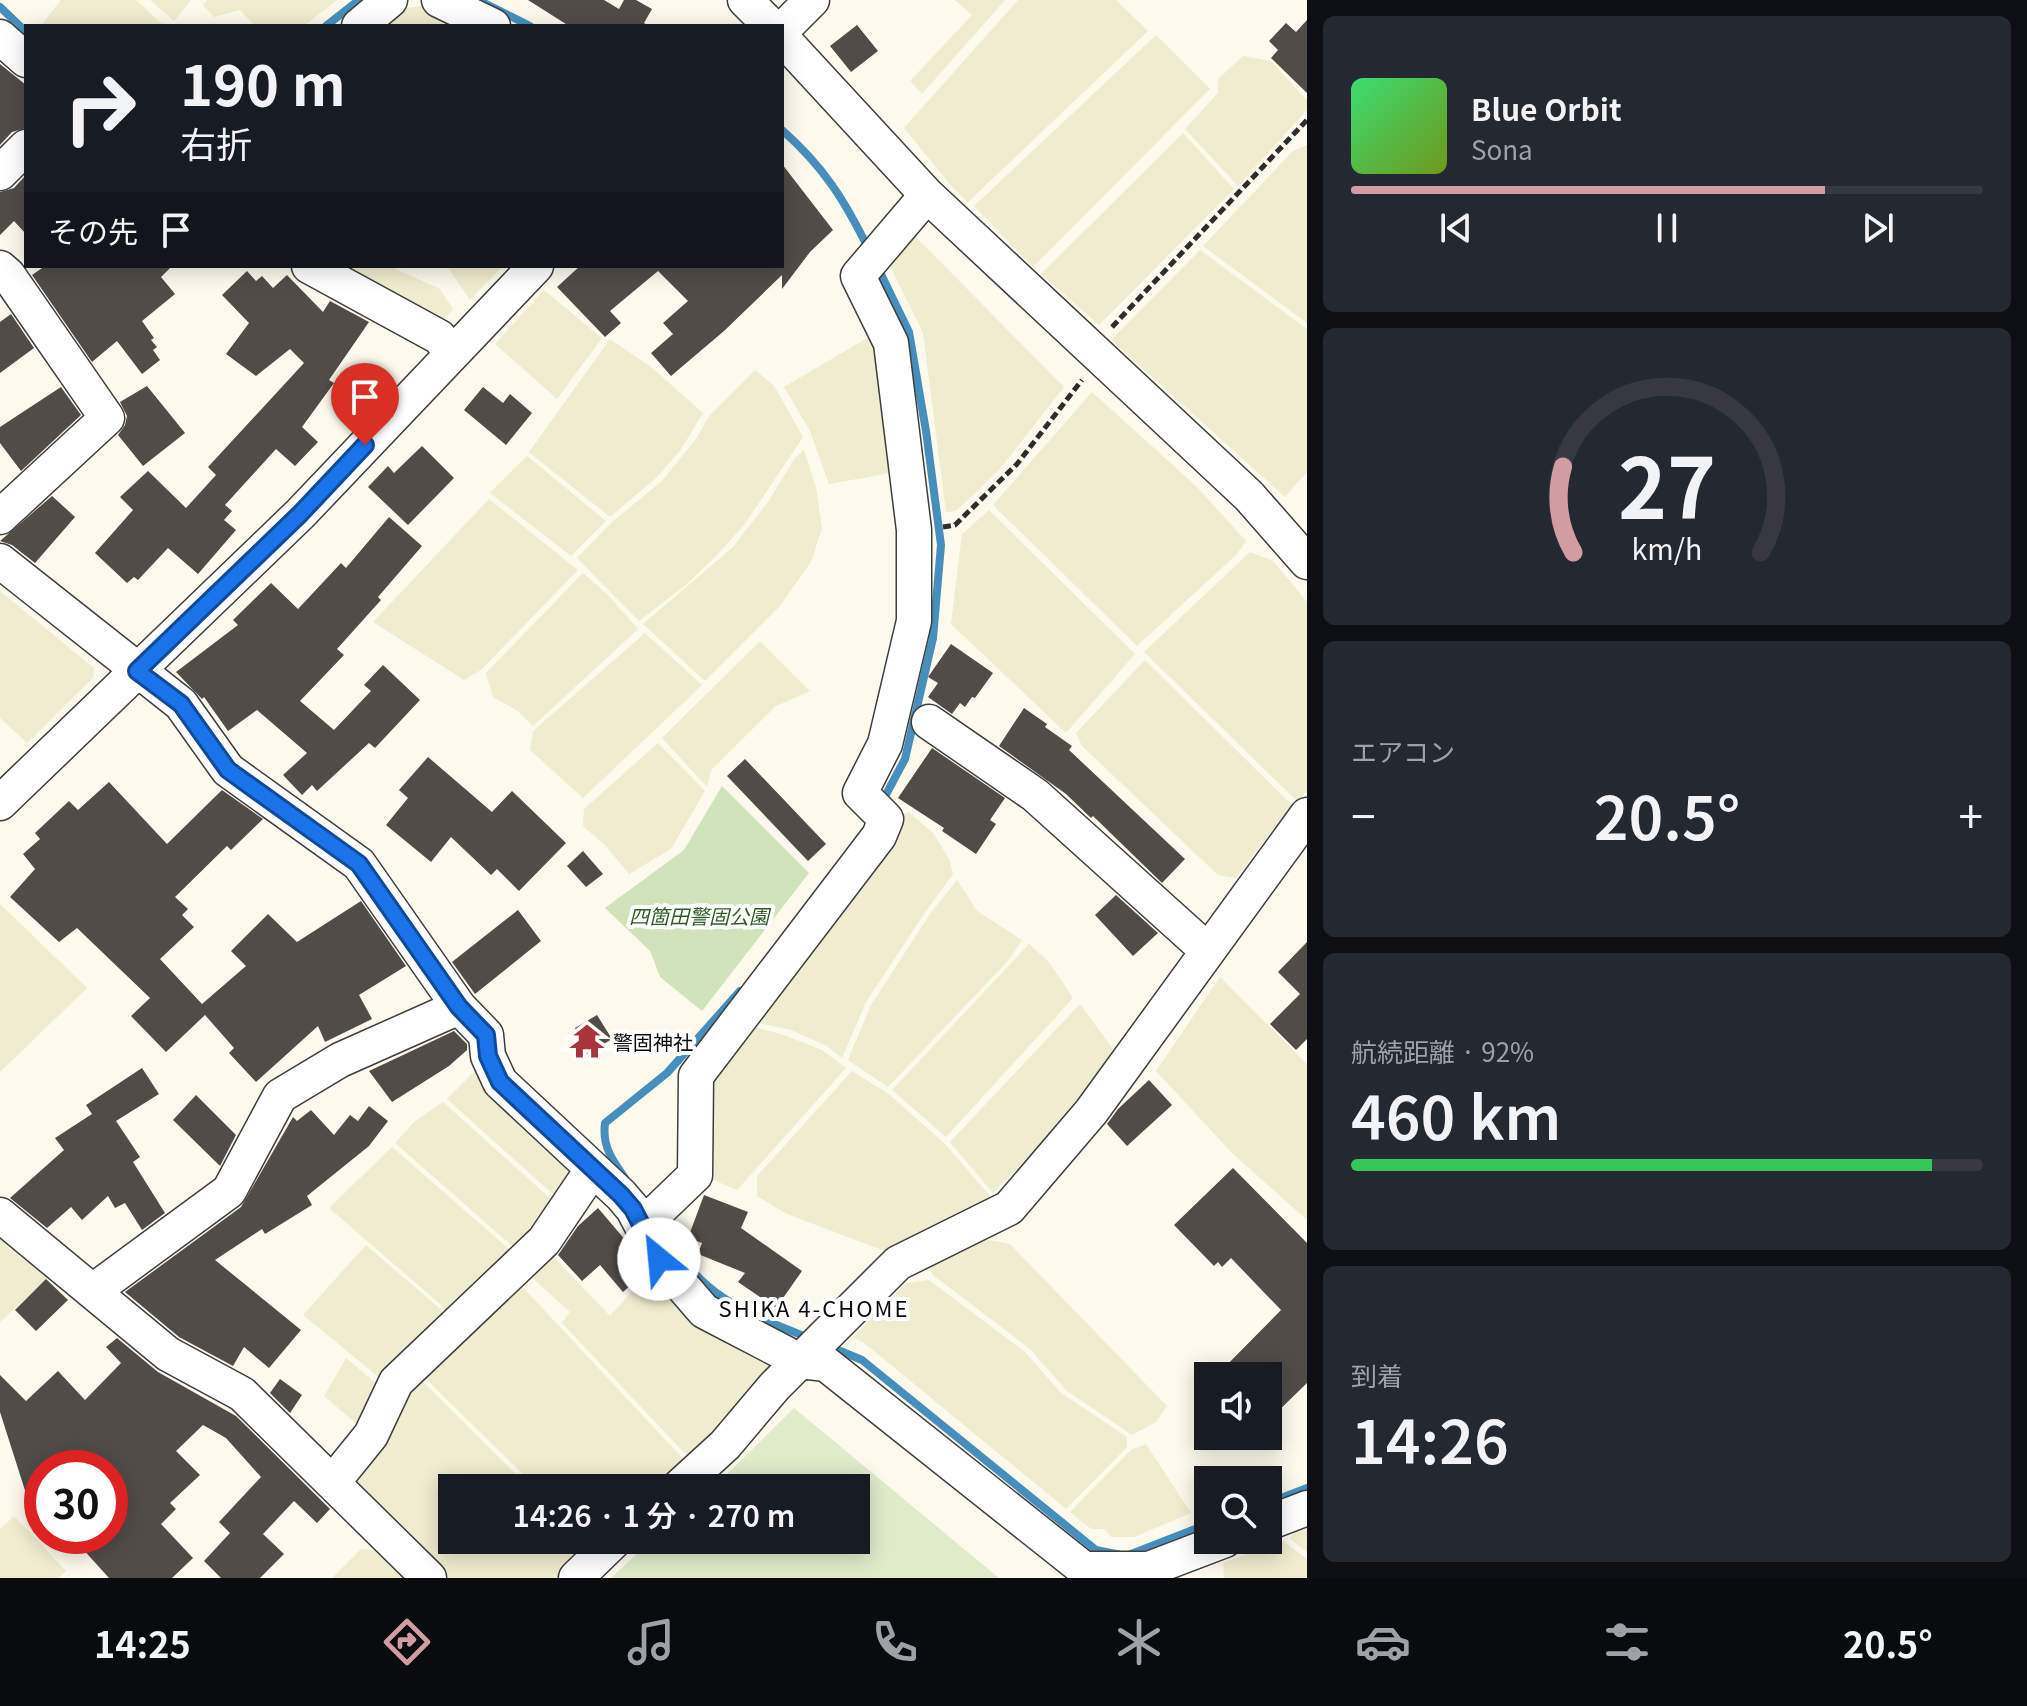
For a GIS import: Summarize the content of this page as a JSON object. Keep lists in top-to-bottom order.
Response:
{
  "districts": ["SHIKA 4-CHOME"],
  "parks": ["四箇田警固公園"],
  "places": {
    "temple": ["警固神社"]
  },
  "page": {
    "turn": ["190 m", "右折"],
    "song": ["Blue Orbit", "Sona"],
    "then": "その先",
    "tile": [
      "エアコン",
      ["航続距離 · 92%", "460 km"],
      ["到着", "14:26"]
    ],
    "heat": ["−", "20.5°", "+"],
    "limit": "30",
    "trip": "14:26 · 1 分 · 270 m",
    "tabs": ["14:25", "20.5°"],
    "gauge": ["27", "km/h"]
  }
}
